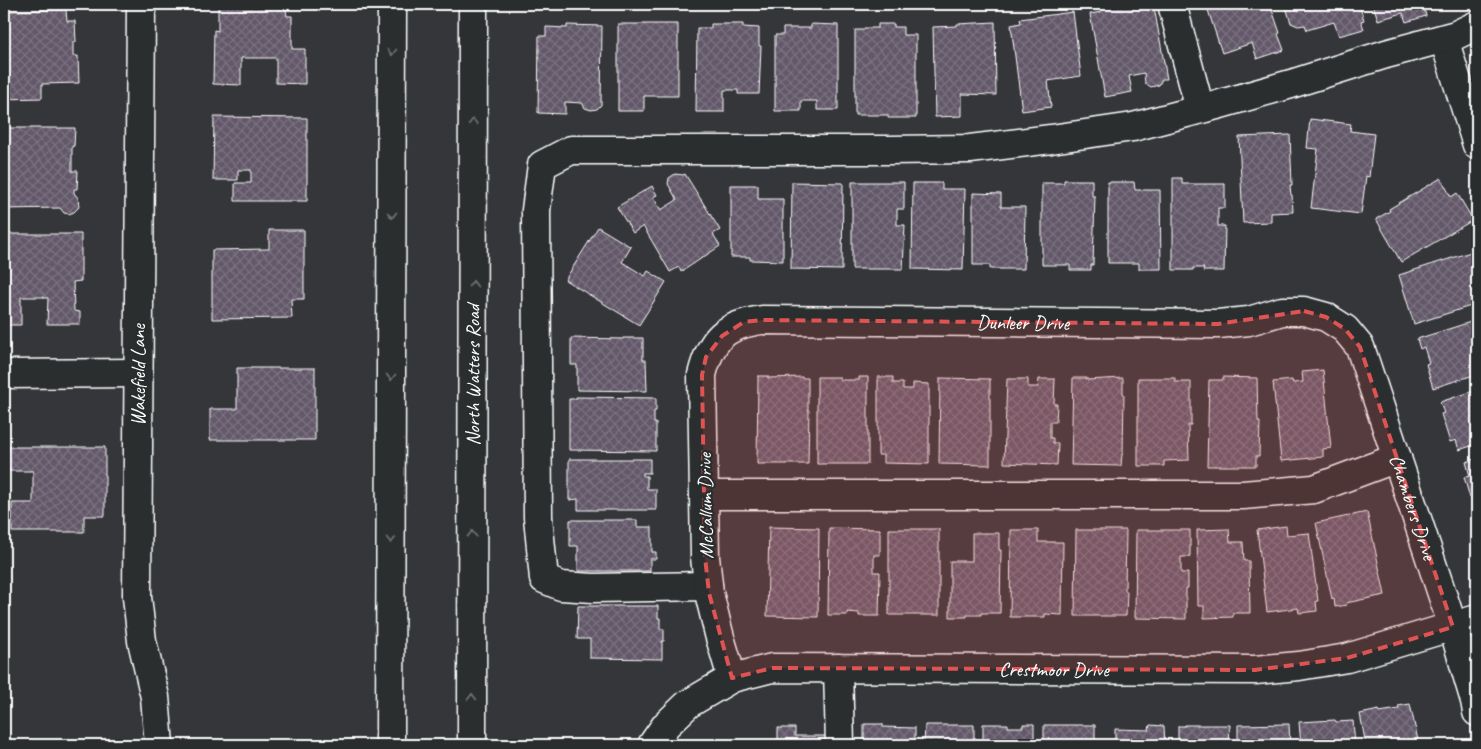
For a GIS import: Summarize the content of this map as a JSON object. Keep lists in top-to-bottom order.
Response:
{
  "streets": {
    "street": [
      "Dunleer Drive",
      "North Watters Road",
      "Wakefield Lane",
      "McCallum Drive",
      "Chambers Drive",
      "Crestmoor Drive"
    ]
  },
  "crossings": [
    ["Dunleer Drive", "McCallum Drive"],
    ["Dunleer Drive", "Chambers Drive"],
    ["McCallum Drive", "Crestmoor Drive"],
    ["Chambers Drive", "Crestmoor Drive"]
  ]
}
